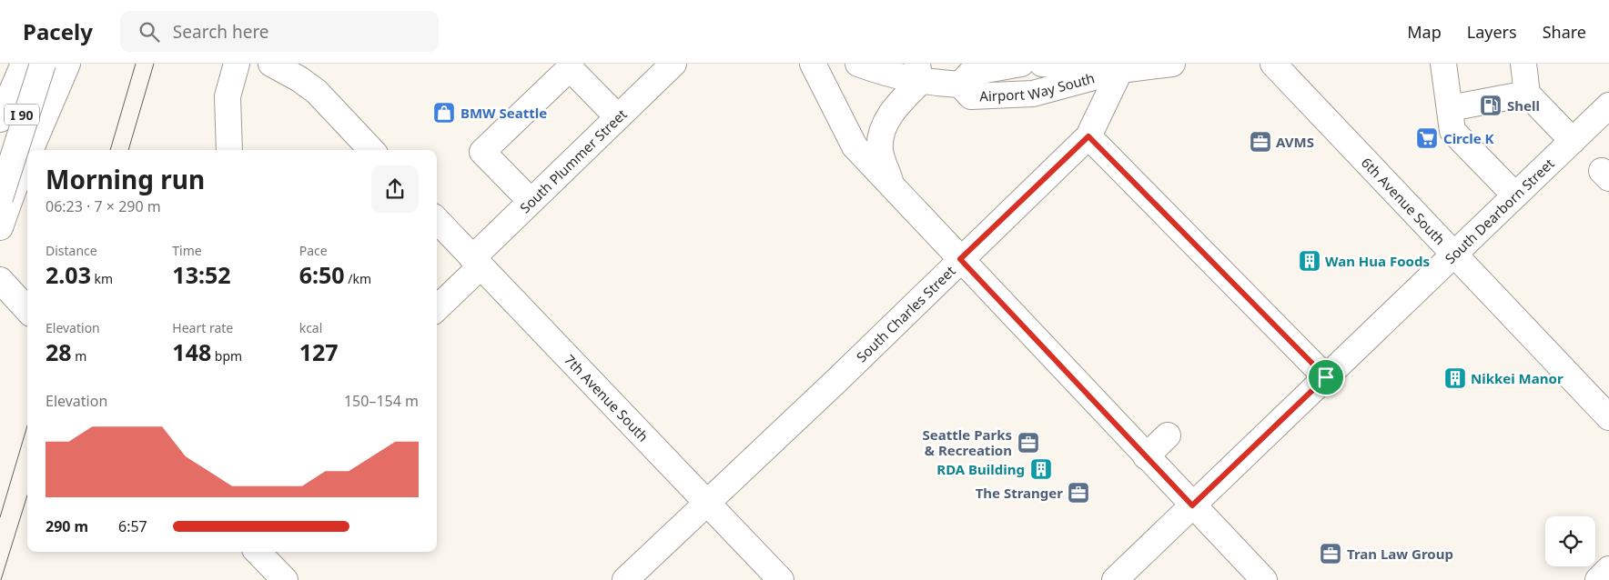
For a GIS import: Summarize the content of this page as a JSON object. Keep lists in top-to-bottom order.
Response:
{
  "streets": {
    "main road": [
      "Airport Way South",
      "I 90",
      "South Plummer Street",
      "6th Avenue South",
      "South Dearborn Street",
      "South Charles Street",
      "7th Avenue South"
    ]
  },
  "crossings": [
    ["Airport Way South", "South Charles Street"],
    ["South Plummer Street", "7th Avenue South"],
    ["6th Avenue South", "South Dearborn Street"],
    ["South Charles Street", "7th Avenue South"]
  ],
  "places": {
    "fuel station": ["Shell"],
    "shop": ["BMW Seattle"],
    "supermarket": ["Circle K"],
    "office": [
      "AVMS",
      "Seattle Parks & Recreation",
      "The Stranger",
      "Tran Law Group"
    ],
    "building": ["Wan Hua Foods", "Nikkei Manor", "RDA Building"]
  },
  "page": {
    "header": "Pacely",
    "search": "Search here",
    "nav": ["Map", "Layers", "Share"],
    "heading": ["Morning run", "06:23 · 7 × 290 m"],
    "stats": [
      ["Distance", "2.03 km"],
      ["Time", "13:52"],
      ["Pace", "6:50 /km"],
      ["Elevation", "28 m"],
      ["Heart rate", "148 bpm"],
      ["kcal", "127"]
    ],
    "chart": ["Elevation", "150–154 m"],
    "list": [
      {
        "name": "290 m",
        "note": "6:57"
      }
    ]
  }
}
